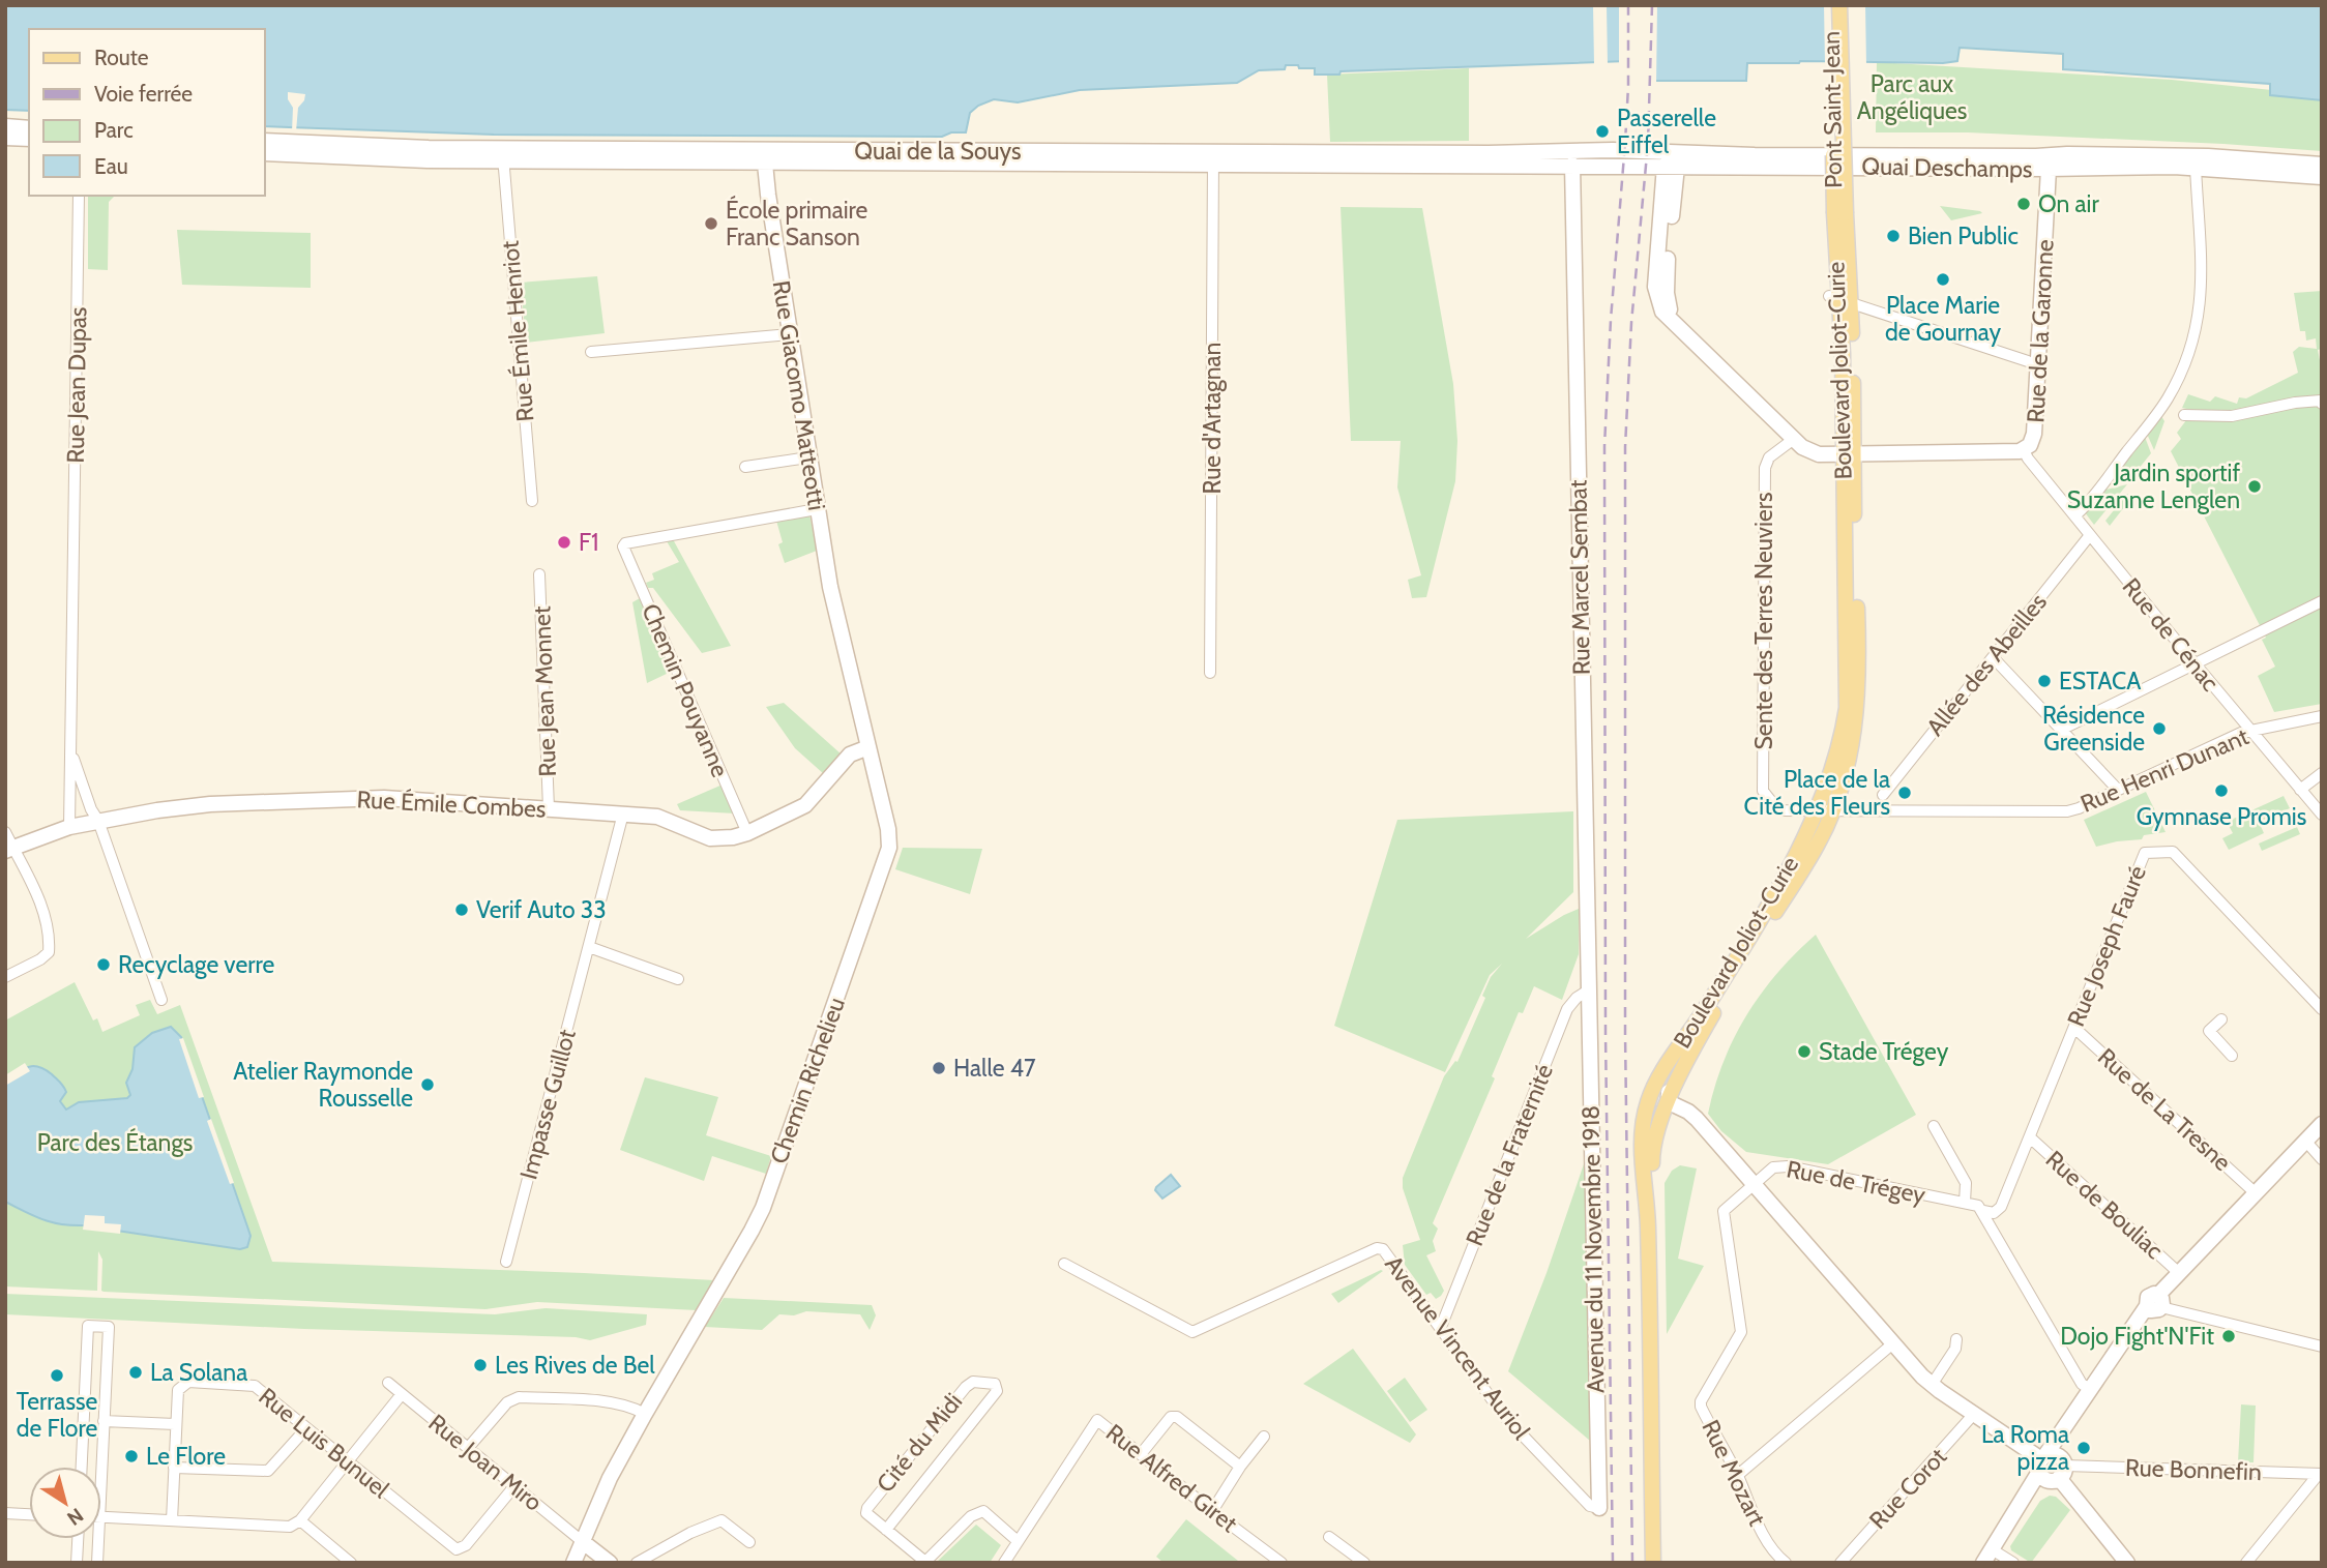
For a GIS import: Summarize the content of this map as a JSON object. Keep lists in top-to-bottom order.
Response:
{
  "streets": {
    "main road": [
      "Pont Saint-Jean",
      "Quai de la Souys",
      "Quai Deschamps",
      "Rue de la Garonne",
      "Boulevard Joliot-Curie",
      "Rue Giacomo Matteotti",
      "Rue Marcel Sembat",
      "Rue Émile Combes",
      "Chemin Richelieu",
      "Avenue du 11 Novembre 1918"
    ],
    "street": [
      "Rue Émile Henriot",
      "Rue Jean Dupas",
      "Rue d'Artagnan",
      "Sente des Terres Neuviers",
      "Rue de Cénac",
      "Allée des Abeilles",
      "Chemin Pouyanne",
      "Rue Jean Monnet",
      "Rue Henri Dunant",
      "Rue Joseph Fauré",
      "Impasse Guillot",
      "Rue de La Tresne",
      "Rue de la Fraternité",
      "Rue de Trégey",
      "Rue de Bouliac",
      "Avenue Vincent Auriol",
      "Rue Luis Bunuel",
      "Cité du Midi",
      "Rue Joan Miro",
      "Rue Bonnefin",
      "Rue Mozart",
      "Rue Alfred Giret",
      "Rue Corot"
    ]
  },
  "crossings": [
    ["Pont Saint-Jean", "Boulevard Joliot-Curie"],
    ["Quai de la Souys", "Quai Deschamps"],
    ["Quai de la Souys", "Rue Émile Henriot"],
    ["Quai de la Souys", "Rue Giacomo Matteotti"],
    ["Quai de la Souys", "Rue d'Artagnan"],
    ["Quai de la Souys", "Rue Marcel Sembat"],
    ["Quai Deschamps", "Rue de la Garonne"],
    ["Quai Deschamps", "Rue Marcel Sembat"],
    ["Rue de la Garonne", "Boulevard Joliot-Curie"],
    ["Rue de la Garonne", "Sente des Terres Neuviers"],
    ["Rue de la Garonne", "Rue de Cénac"],
    ["Boulevard Joliot-Curie", "Rue Henri Dunant"],
    ["Rue Jean Dupas", "Rue Émile Combes"],
    ["Rue Giacomo Matteotti", "Chemin Pouyanne"],
    ["Rue Giacomo Matteotti", "Chemin Richelieu"],
    ["Rue Marcel Sembat", "Rue de la Fraternité"],
    ["Rue Marcel Sembat", "Avenue du 11 Novembre 1918"],
    ["Sente des Terres Neuviers", "Rue Henri Dunant"],
    ["Rue de Cénac", "Allée des Abeilles"],
    ["Rue de Cénac", "Rue Henri Dunant"],
    ["Chemin Pouyanne", "Rue Émile Combes"],
    ["Rue Jean Monnet", "Rue Émile Combes"],
    ["Rue Émile Combes", "Chemin Richelieu"],
    ["Rue Émile Combes", "Impasse Guillot"],
    ["Rue Joseph Fauré", "Rue de La Tresne"],
    ["Rue Joseph Fauré", "Rue de Trégey"],
    ["Rue Joseph Fauré", "Rue de Bouliac"],
    ["Chemin Richelieu", "Rue Joan Miro"],
    ["Rue de la Fraternité", "Avenue du 11 Novembre 1918"],
    ["Rue de la Fraternité", "Avenue Vincent Auriol"],
    ["Rue de Trégey", "Rue Mozart"],
    ["Avenue du 11 Novembre 1918", "Avenue Vincent Auriol"],
    ["Rue Luis Bunuel", "Rue Joan Miro"],
    ["Cité du Midi", "Rue Alfred Giret"]
  ],
  "parks": ["Parc aux Angéliques", "Parc des Étangs"],
  "places": [
    "Passerelle Eiffel",
    "On air",
    "École primaire Franc Sanson",
    "Bien Public",
    "Place Marie de Gournay",
    "Jardin sportif Suzanne Lenglen",
    "F1",
    "ESTACA",
    "Résidence Greenside",
    "Gymnase Promis",
    "Place de la Cité des Fleurs",
    "Verif Auto 33",
    "Recyclage verre",
    "Stade Trégey",
    "Halle 47",
    "Atelier Raymonde Rousselle",
    "Dojo Fight'N'Fit",
    "Les Rives de Bel",
    "La Solana",
    "Terrasse de Flore",
    "La Roma pizza",
    "Le Flore"
  ],
  "legend": [
    "Route",
    "Voie ferrée",
    "Parc",
    "Eau"
  ],
  "north": "bottom right"
}
